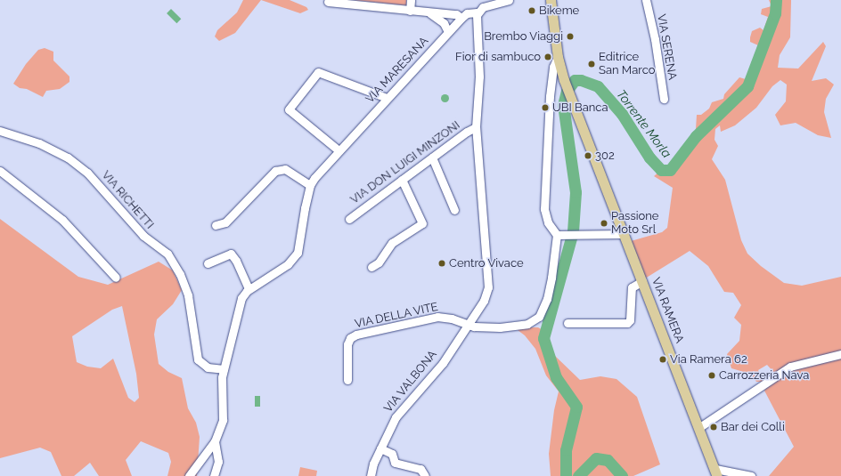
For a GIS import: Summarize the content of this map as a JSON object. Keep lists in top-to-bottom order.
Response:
{
  "streets": {
    "main road": ["VIA RAMERA"],
    "street": [
      "VIA SERENA",
      "VIA MARESANA",
      "VIA DON LUIGI MINZONI",
      "VIA RICHETTI",
      "VIA DELLA VITE",
      "VIA VALBONA"
    ]
  },
  "crossings": [
    ["VIA MARESANA", "VIA RICHETTI"],
    ["VIA MARESANA", "VIA VALBONA"],
    ["VIA DON LUIGI MINZONI", "VIA VALBONA"],
    ["VIA DELLA VITE", "VIA VALBONA"]
  ],
  "water": ["Torrente Morla"],
  "places": [
    "Bikeme",
    "Brembo Viaggi",
    "Fior di sambuco",
    "Editrice San Marco",
    "UBI Banca",
    "302",
    "Passione Moto Srl",
    "Centro Vivace",
    "Via Ramera 62",
    "Carrozzeria Nava",
    "Bar dei Colli"
  ]
}
